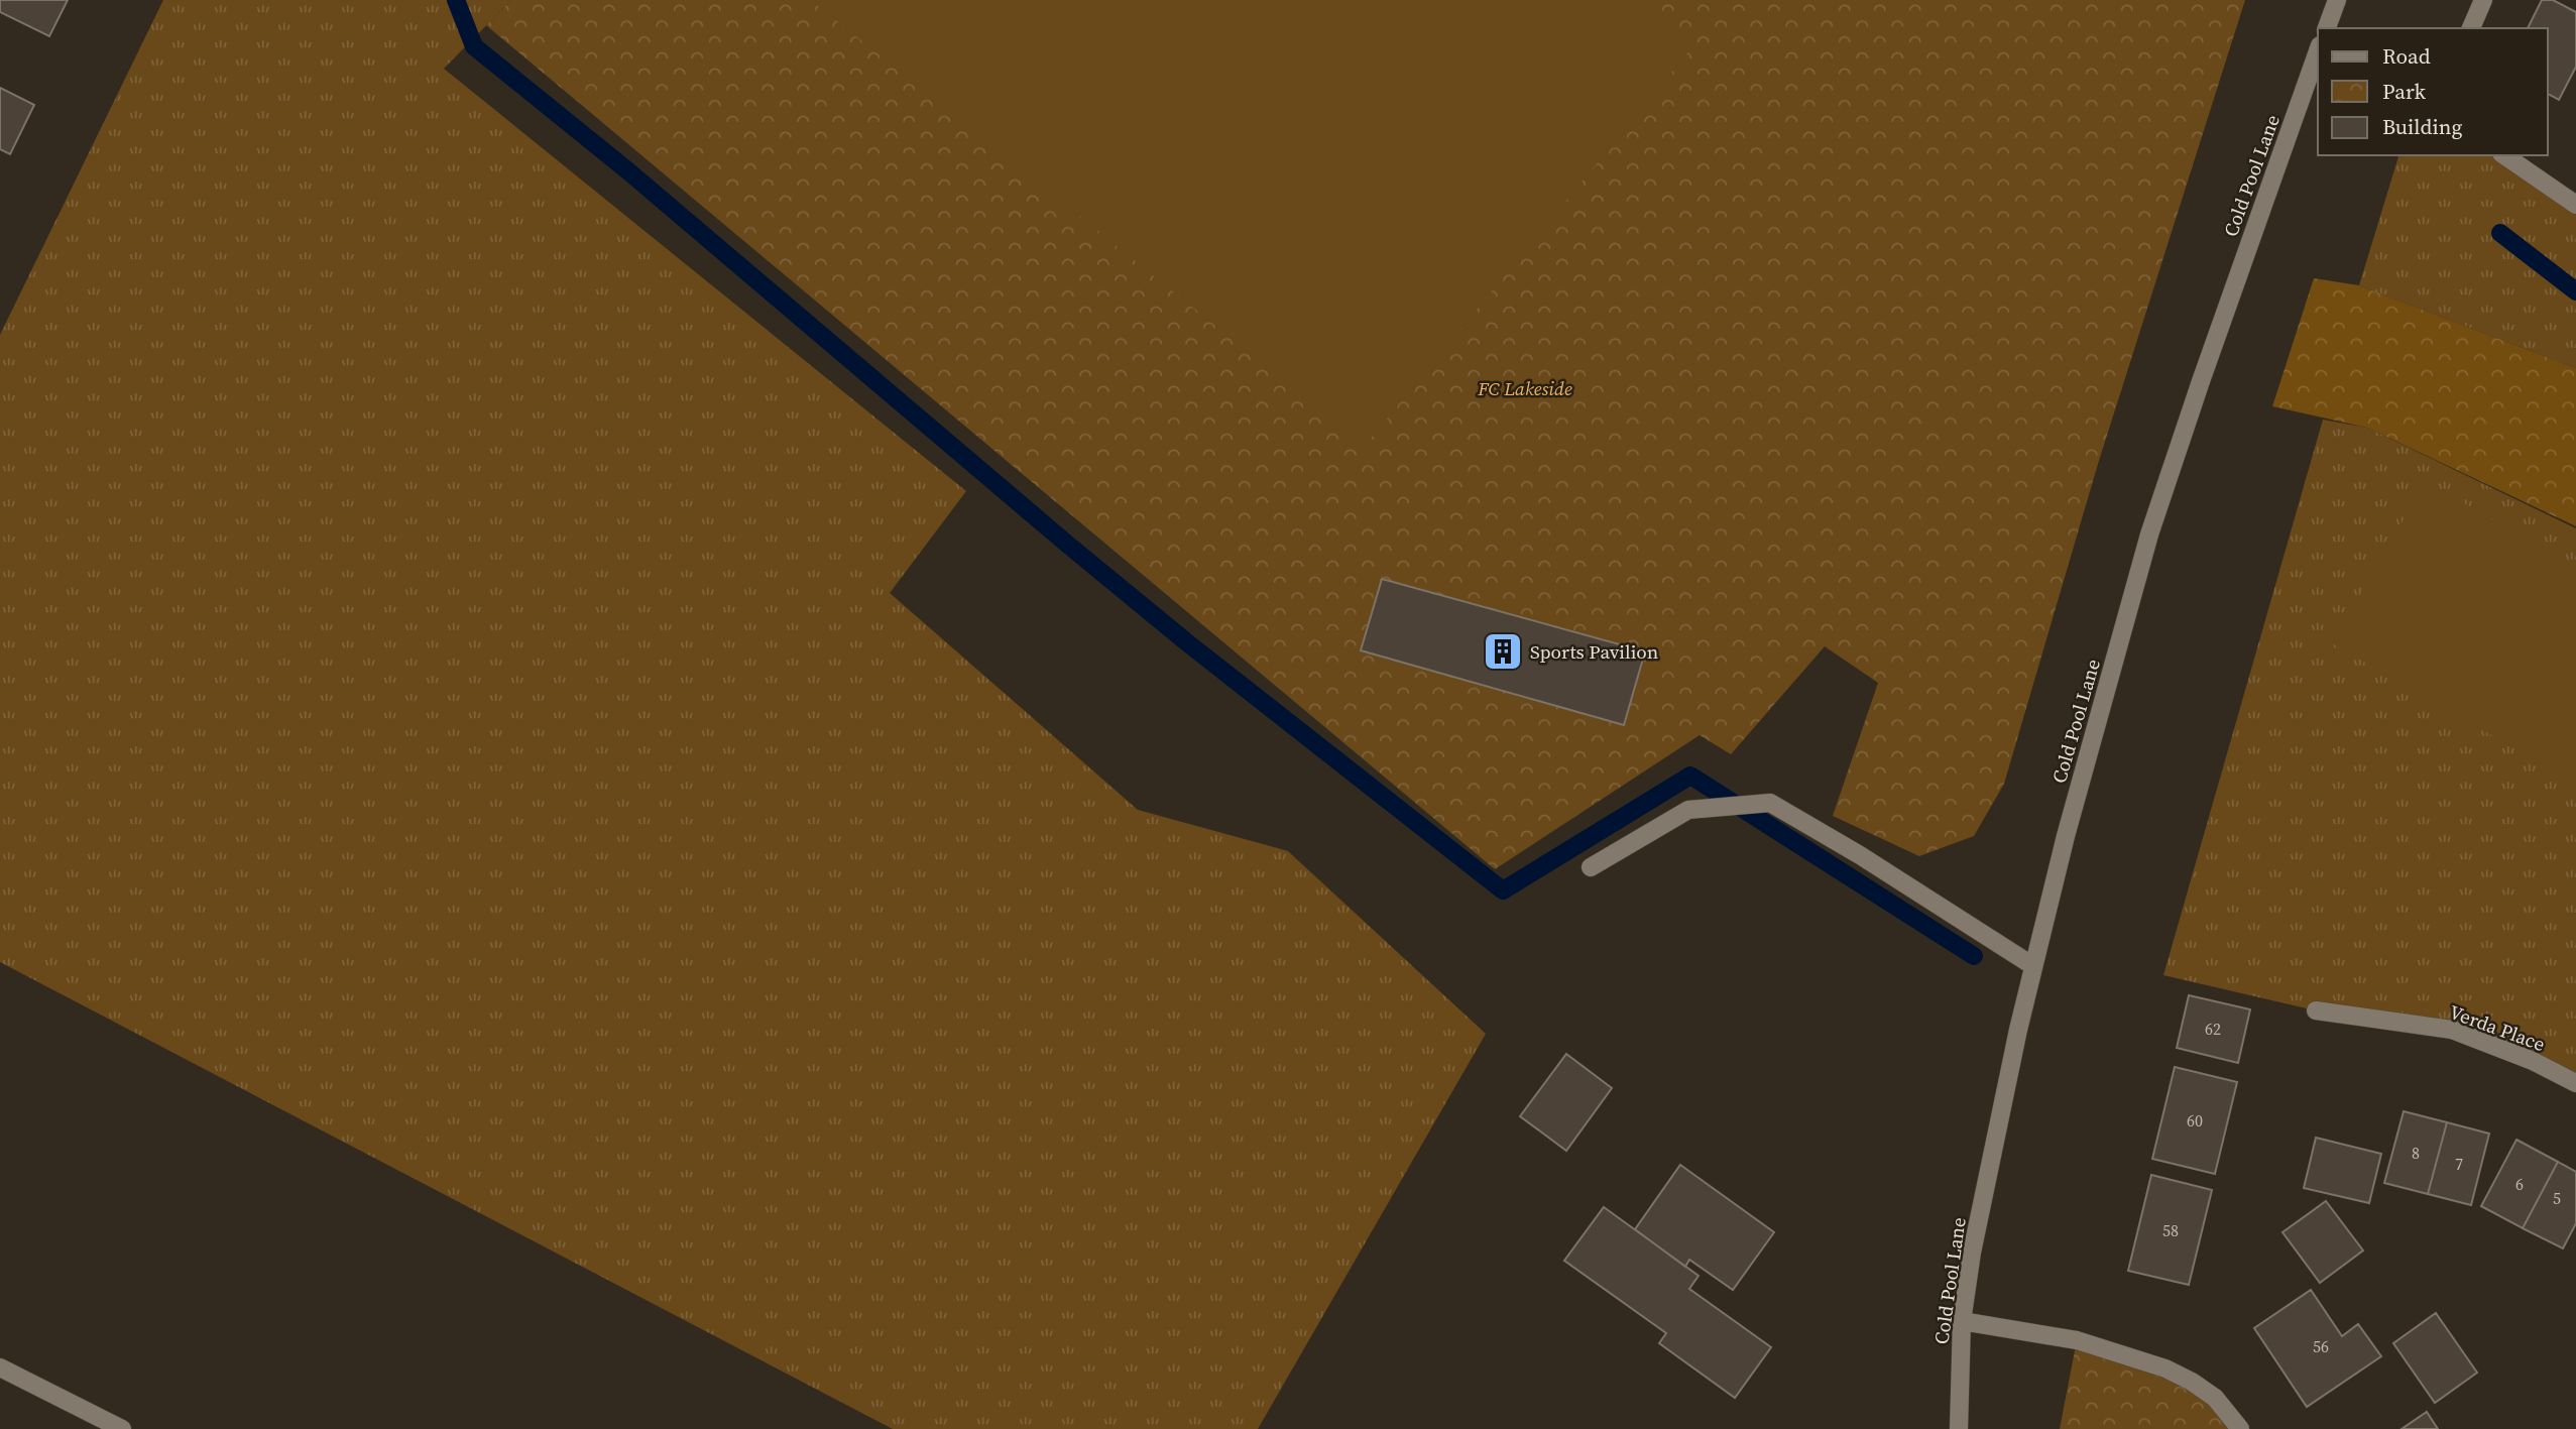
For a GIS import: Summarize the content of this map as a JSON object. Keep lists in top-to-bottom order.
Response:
{
  "streets": {
    "street": ["Cold Pool Lane", "Verda Place"]
  },
  "parks": ["FC Lakeside"],
  "places": {
    "building": ["Sports Pavilion"]
  },
  "house_numbers": [
    "62",
    "60",
    "8",
    "7",
    "6",
    "5",
    "58",
    "56"
  ],
  "legend": ["Road", "Park", "Building"]
}
